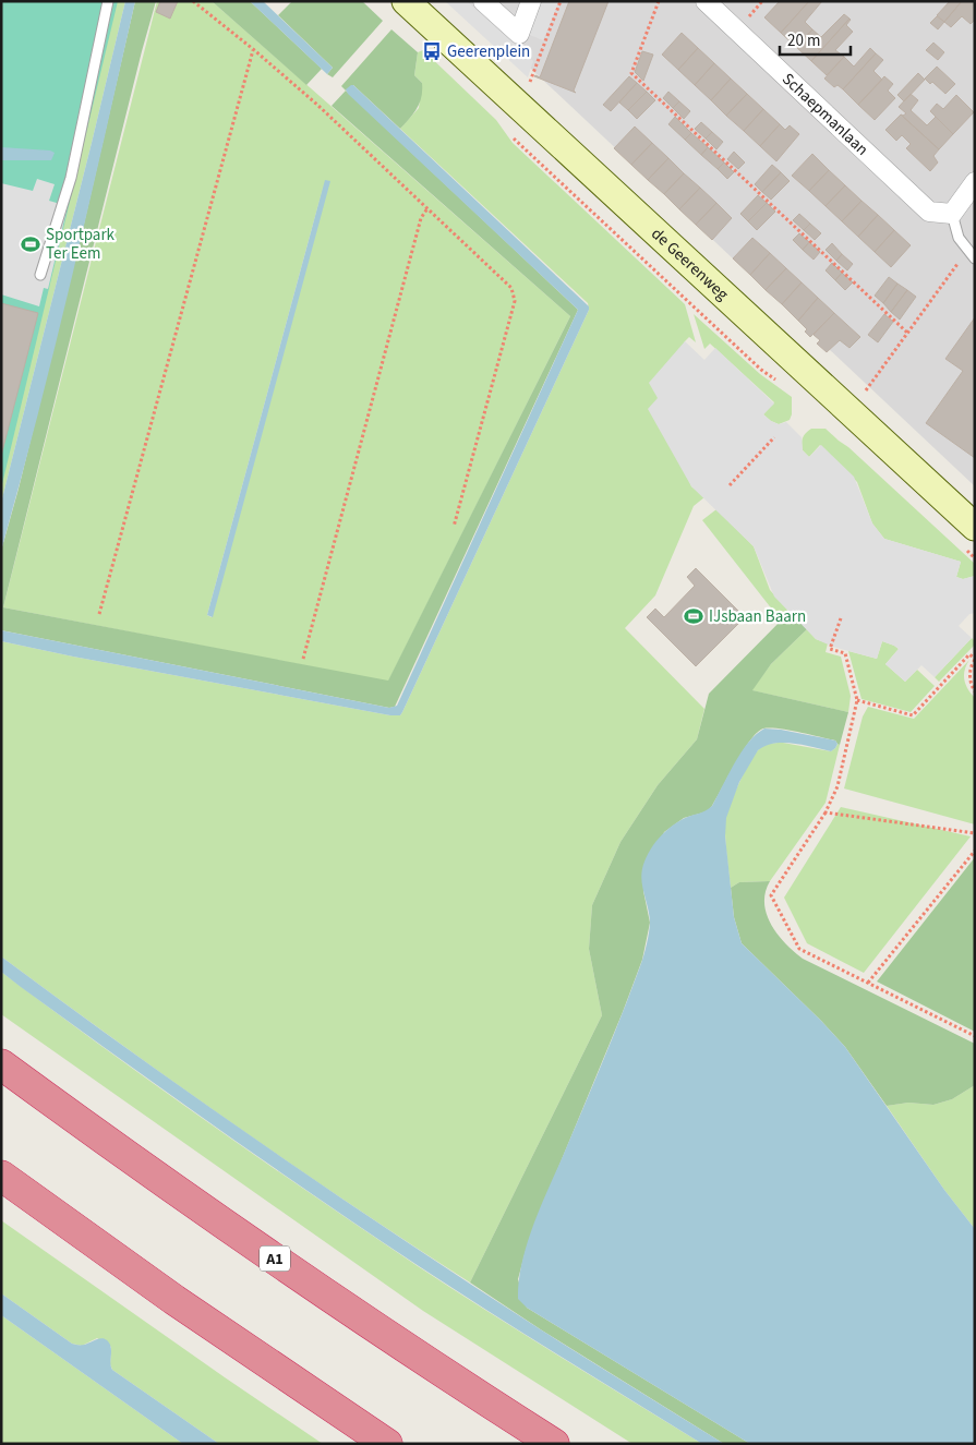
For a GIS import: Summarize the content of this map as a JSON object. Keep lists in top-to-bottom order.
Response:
{
  "streets": {
    "highway": ["A1"],
    "main road": ["de Geerenweg"],
    "street": ["Schaepmanlaan"]
  },
  "places": {
    "bus stop": ["Geerenplein"],
    "sports": ["Sportpark Ter Eem", "IJsbaan Baarn"]
  },
  "scale_bar": "20 m"
}
